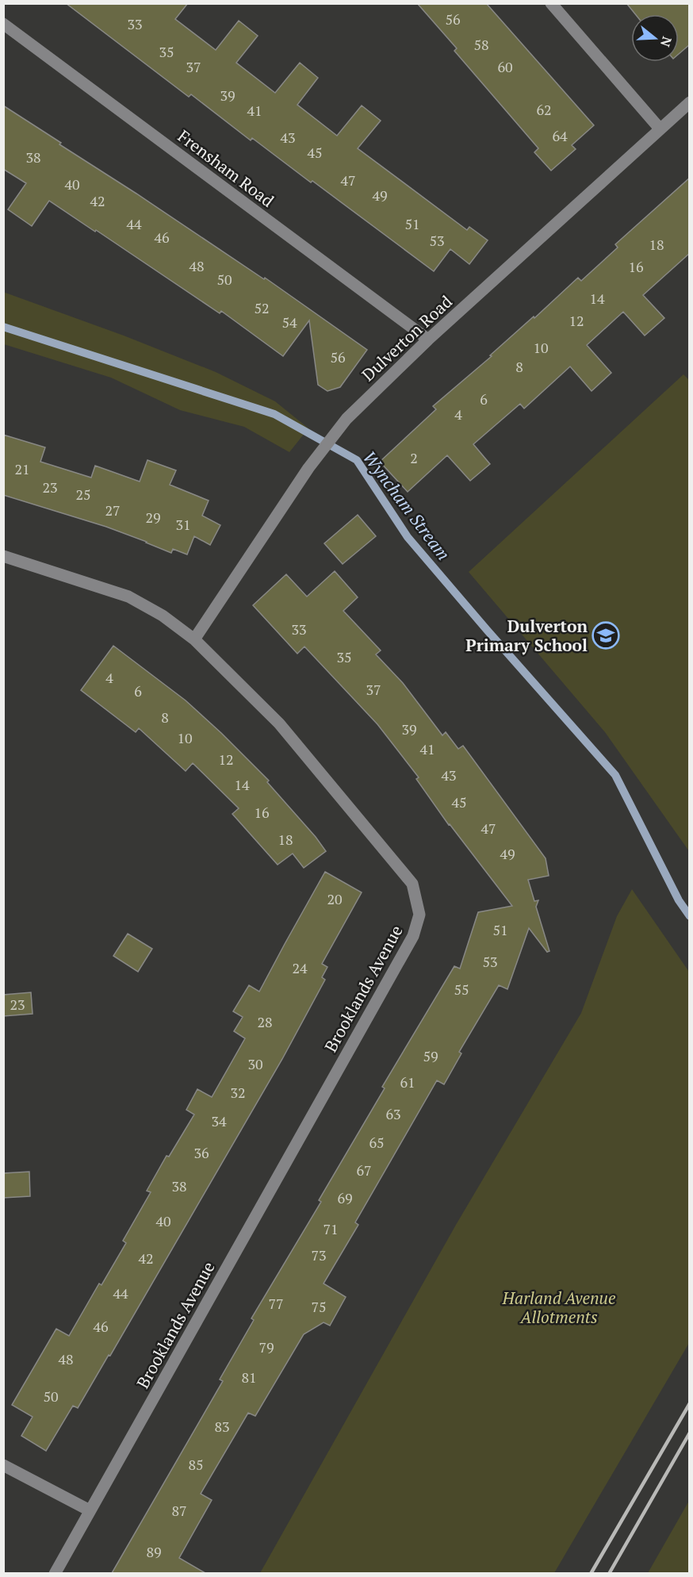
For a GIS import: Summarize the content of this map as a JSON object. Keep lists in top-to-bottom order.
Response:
{
  "streets": {
    "street": ["Frensham Road", "Dulverton Road", "Brooklands Avenue"]
  },
  "crossings": [
    ["Frensham Road", "Dulverton Road"],
    ["Dulverton Road", "Brooklands Avenue"]
  ],
  "water": ["Wyncham Stream"],
  "parks": ["Harland Avenue Allotments"],
  "places": {
    "school or university": ["Dulverton Primary School"]
  },
  "house_numbers": [
    "56",
    "33",
    "58",
    "35",
    "37",
    "60",
    "39",
    "62",
    "41",
    "64",
    "43",
    "45",
    "38",
    "47",
    "40",
    "49",
    "42",
    "44",
    "51",
    "46",
    "53",
    "18",
    "48",
    "16",
    "50",
    "14",
    "52",
    "12",
    "54",
    "10",
    "56",
    "8",
    "6",
    "4",
    "2",
    "21",
    "23",
    "25",
    "27",
    "29",
    "31",
    "33",
    "35",
    "4",
    "37",
    "6",
    "8",
    "39",
    "10",
    "41",
    "12",
    "43",
    "14",
    "45",
    "16",
    "47",
    "18",
    "49",
    "20",
    "51",
    "53",
    "24",
    "55",
    "23",
    "28",
    "59",
    "30",
    "61",
    "32",
    "63",
    "34",
    "65",
    "36",
    "67",
    "38",
    "69",
    "40",
    "71",
    "73",
    "42",
    "44",
    "77",
    "75",
    "46",
    "79",
    "48",
    "81",
    "50",
    "83",
    "85",
    "87",
    "89"
  ],
  "north": "right"
}
